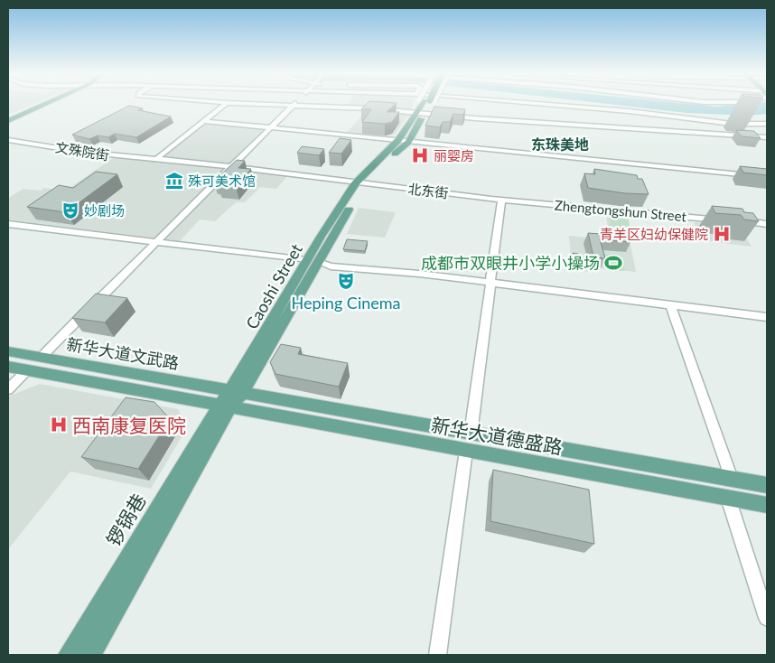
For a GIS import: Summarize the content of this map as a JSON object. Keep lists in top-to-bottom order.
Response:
{
  "streets": {
    "main road": [
      "Caoshi Street",
      "新华大道文武路",
      "新华大道德盛路",
      "锣锅巷"
    ],
    "street": ["文殊院街", "北东街", "Zhengtongshun Street"]
  },
  "crossings": [
    ["文殊院街", "北东街"],
    ["北东街", "Zhengtongshun Street"],
    ["北东街", "Caoshi Street"],
    ["Caoshi Street", "新华大道文武路"],
    ["Caoshi Street", "新华大道德盛路"],
    ["Caoshi Street", "锣锅巷"],
    ["新华大道文武路", "新华大道德盛路"],
    ["新华大道文武路", "锣锅巷"],
    ["新华大道德盛路", "锣锅巷"]
  ],
  "districts": ["东珠美地"],
  "places": {
    "hospital": ["丽婴房", "青羊区妇幼保健院", "西南康复医院"],
    "museum": ["殊可美术馆"],
    "theatre": ["妙剧场", "Heping Cinema"],
    "sports": ["成都市双眼井小学小操场"]
  }
}
